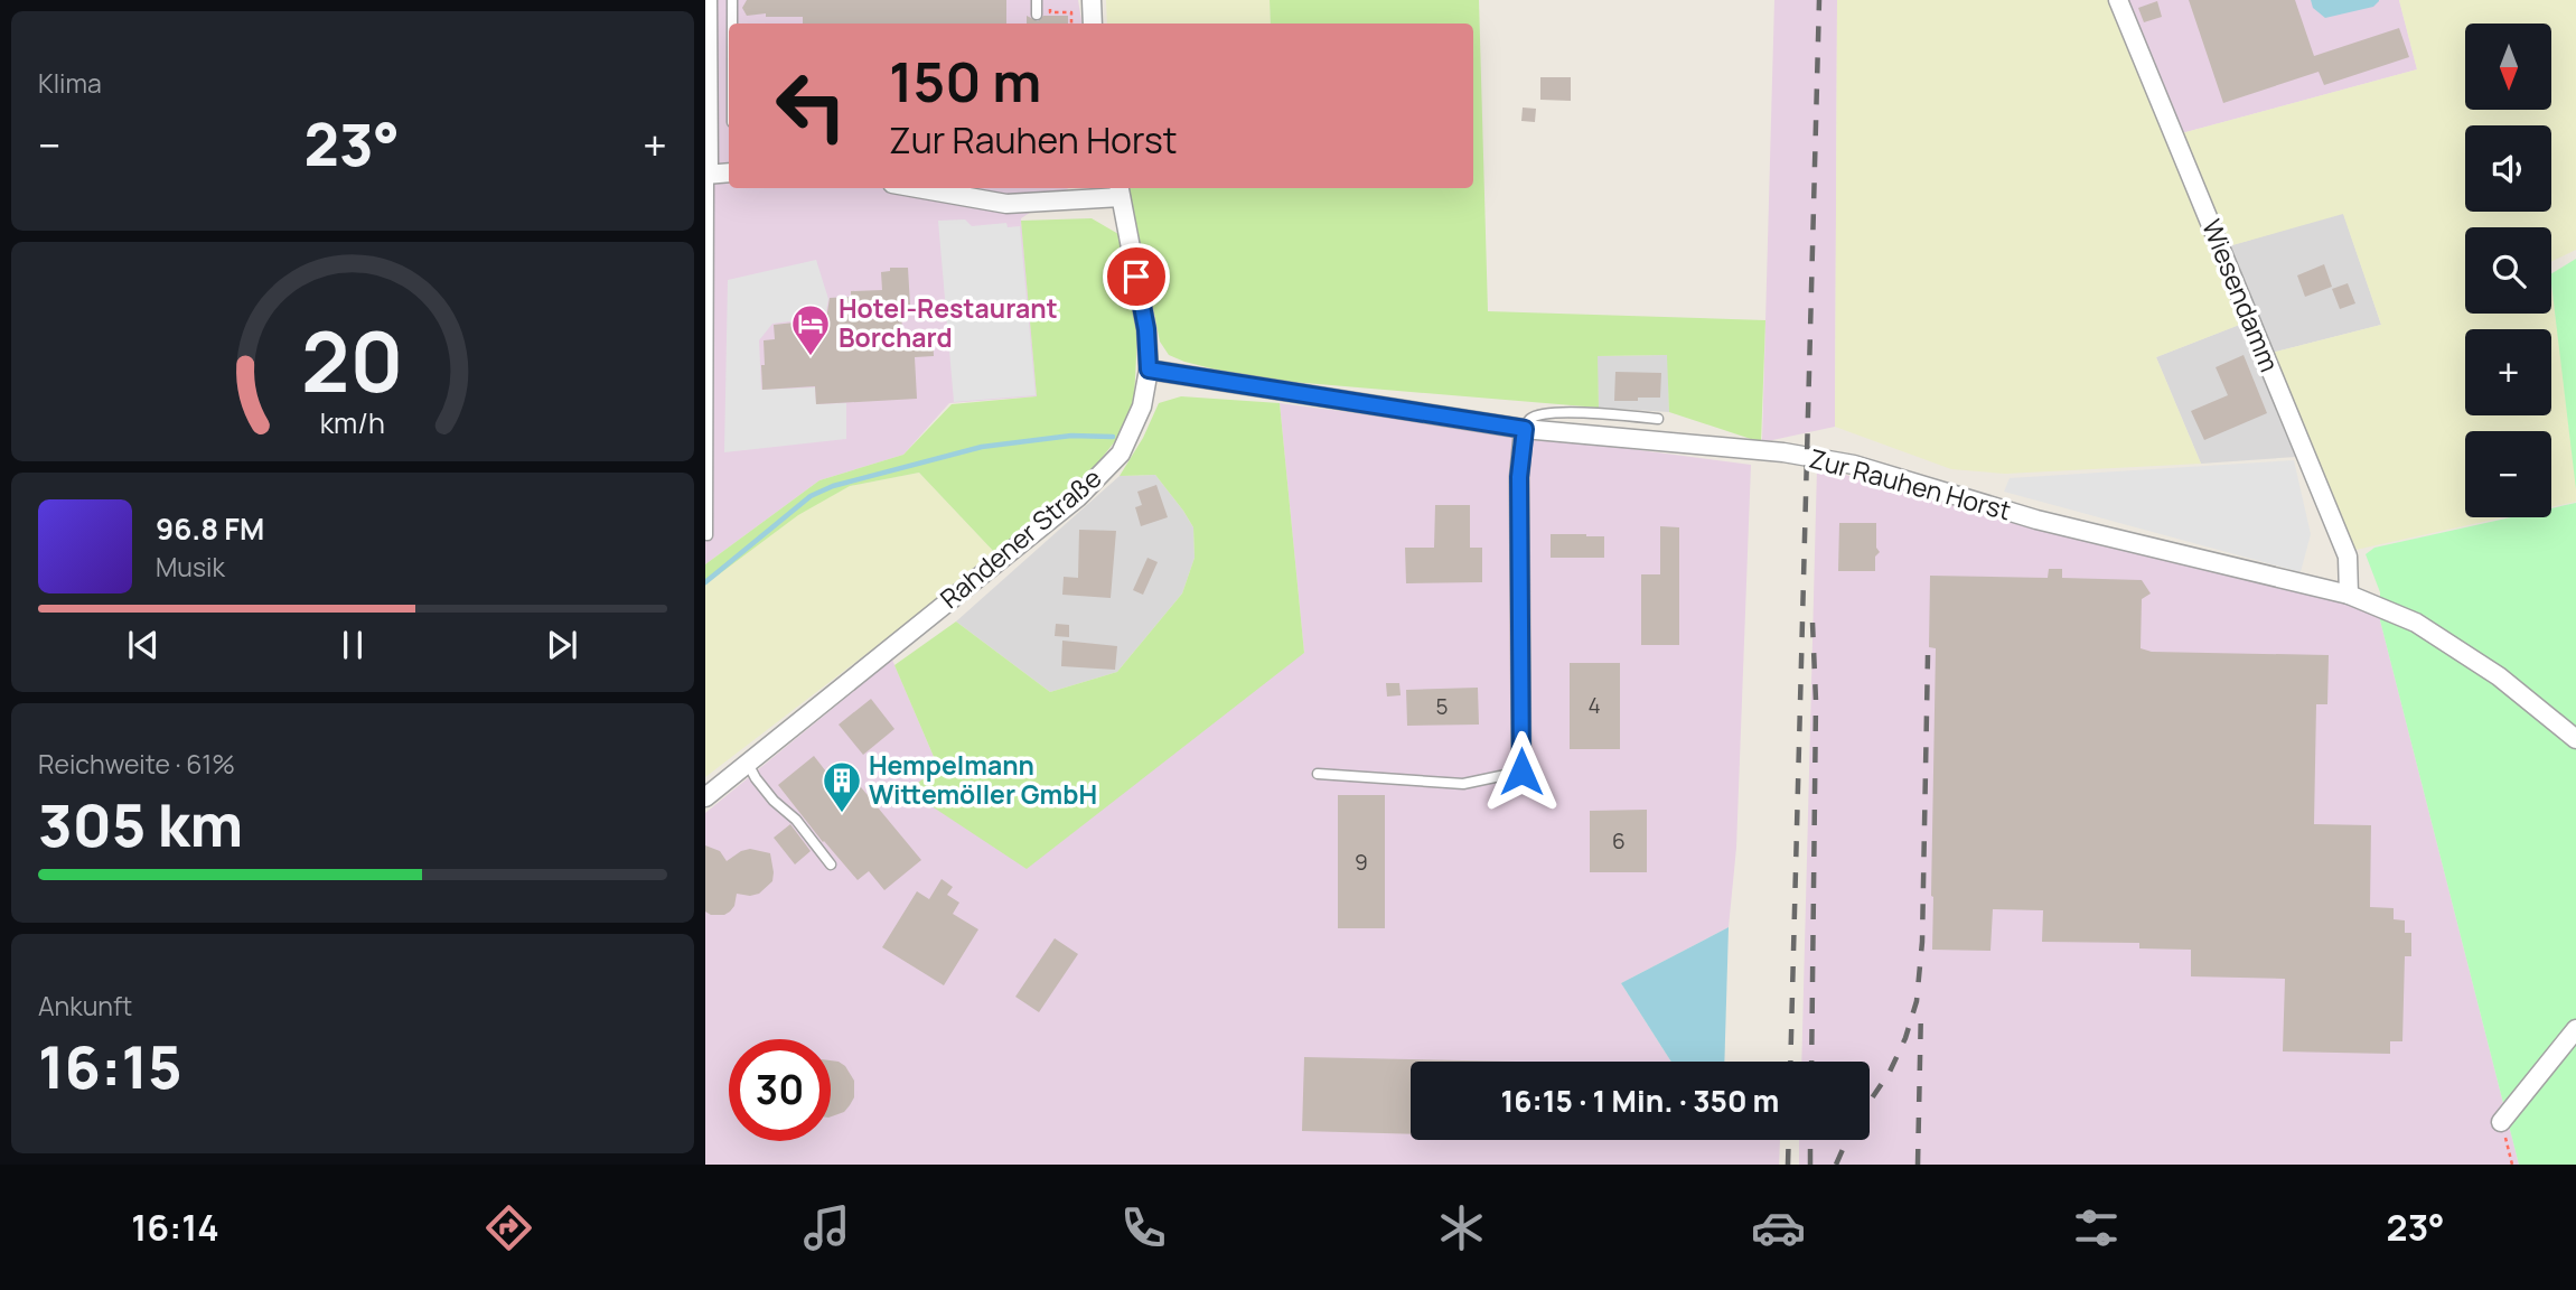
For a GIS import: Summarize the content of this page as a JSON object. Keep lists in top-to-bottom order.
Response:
{
  "streets": {
    "street": ["Wiesendamm", "Zur Rauhen Horst", "Rahdener Straße"]
  },
  "crossings": [
    ["Wiesendamm", "Zur Rauhen Horst"],
    ["Zur Rauhen Horst", "Rahdener Straße"]
  ],
  "places": {
    "hotel": ["Hotel-Restaurant Borchard"],
    "building": ["Hempelmann Wittemöller GmbH"]
  },
  "house_numbers": [
    "4",
    "5",
    "6",
    "9"
  ],
  "north": "bottom",
  "page": {
    "tile": [
      "Klima",
      ["Reichweite · 61%", "305 km"],
      ["Ankunft", "16:15"]
    ],
    "map_buttons": ["+", "−"],
    "turn": ["150 m", "Zur Rauhen Horst"],
    "heat": ["−", "23°", "+"],
    "song": ["96.8 FM", "Musik"],
    "limit": "30",
    "trip": "16:15 · 1 Min. · 350 m",
    "tabs": ["16:14", "23°"],
    "gauge": ["20", "km/h"]
  }
}
